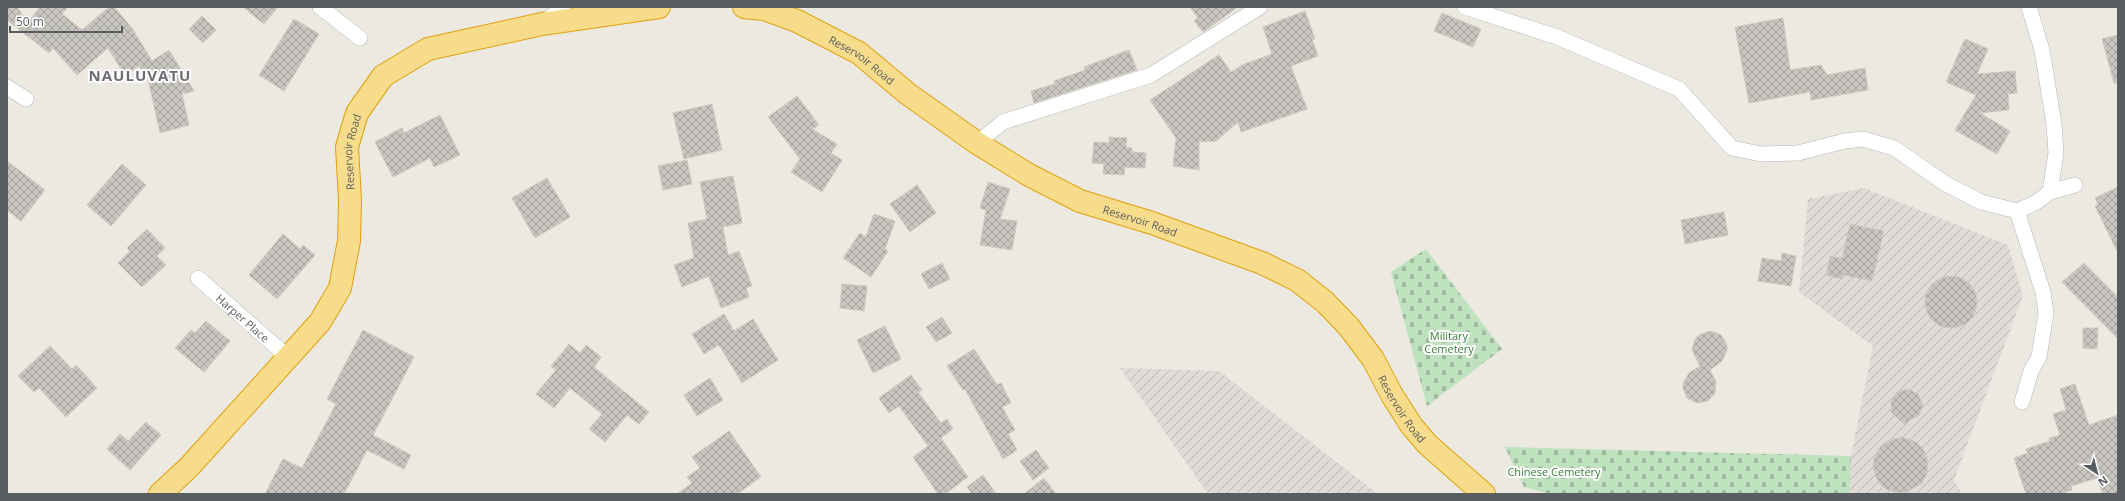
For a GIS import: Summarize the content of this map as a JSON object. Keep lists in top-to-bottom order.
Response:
{
  "streets": {
    "highway": ["Reservoir Road"],
    "street": ["Harper Place"]
  },
  "crossings": [
    ["Reservoir Road", "Harper Place"]
  ],
  "districts": ["NAULUVATU"],
  "parks": ["Military Cemetery", "Chinese Cemetery"],
  "scale_bar": "50 m",
  "north": "bottom right"
}
